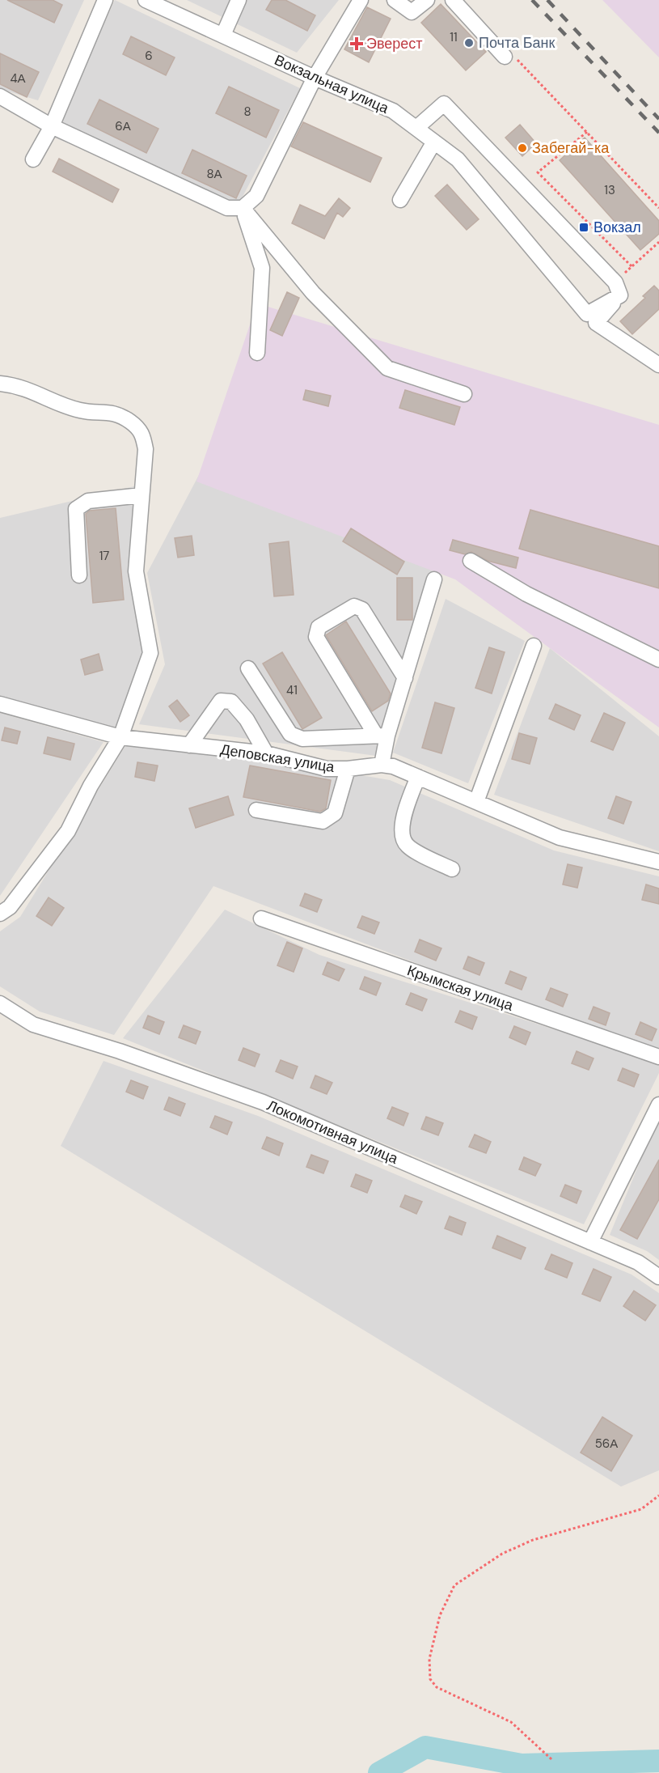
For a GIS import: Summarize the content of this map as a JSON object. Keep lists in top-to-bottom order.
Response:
{
  "streets": {
    "street": [
      "Вокзальная улица",
      "Деповская улица",
      "Крымская улица",
      "Локомотивная улица"
    ]
  },
  "places": {
    "other": ["Почта Банк", "Забегай-ка"],
    "health": ["Эверест"],
    "transit": ["Вокзал"]
  },
  "house_numbers": [
    "11",
    "6",
    "4А",
    "8",
    "6А",
    "8А",
    "13",
    "17",
    "41",
    "56А"
  ]
}
